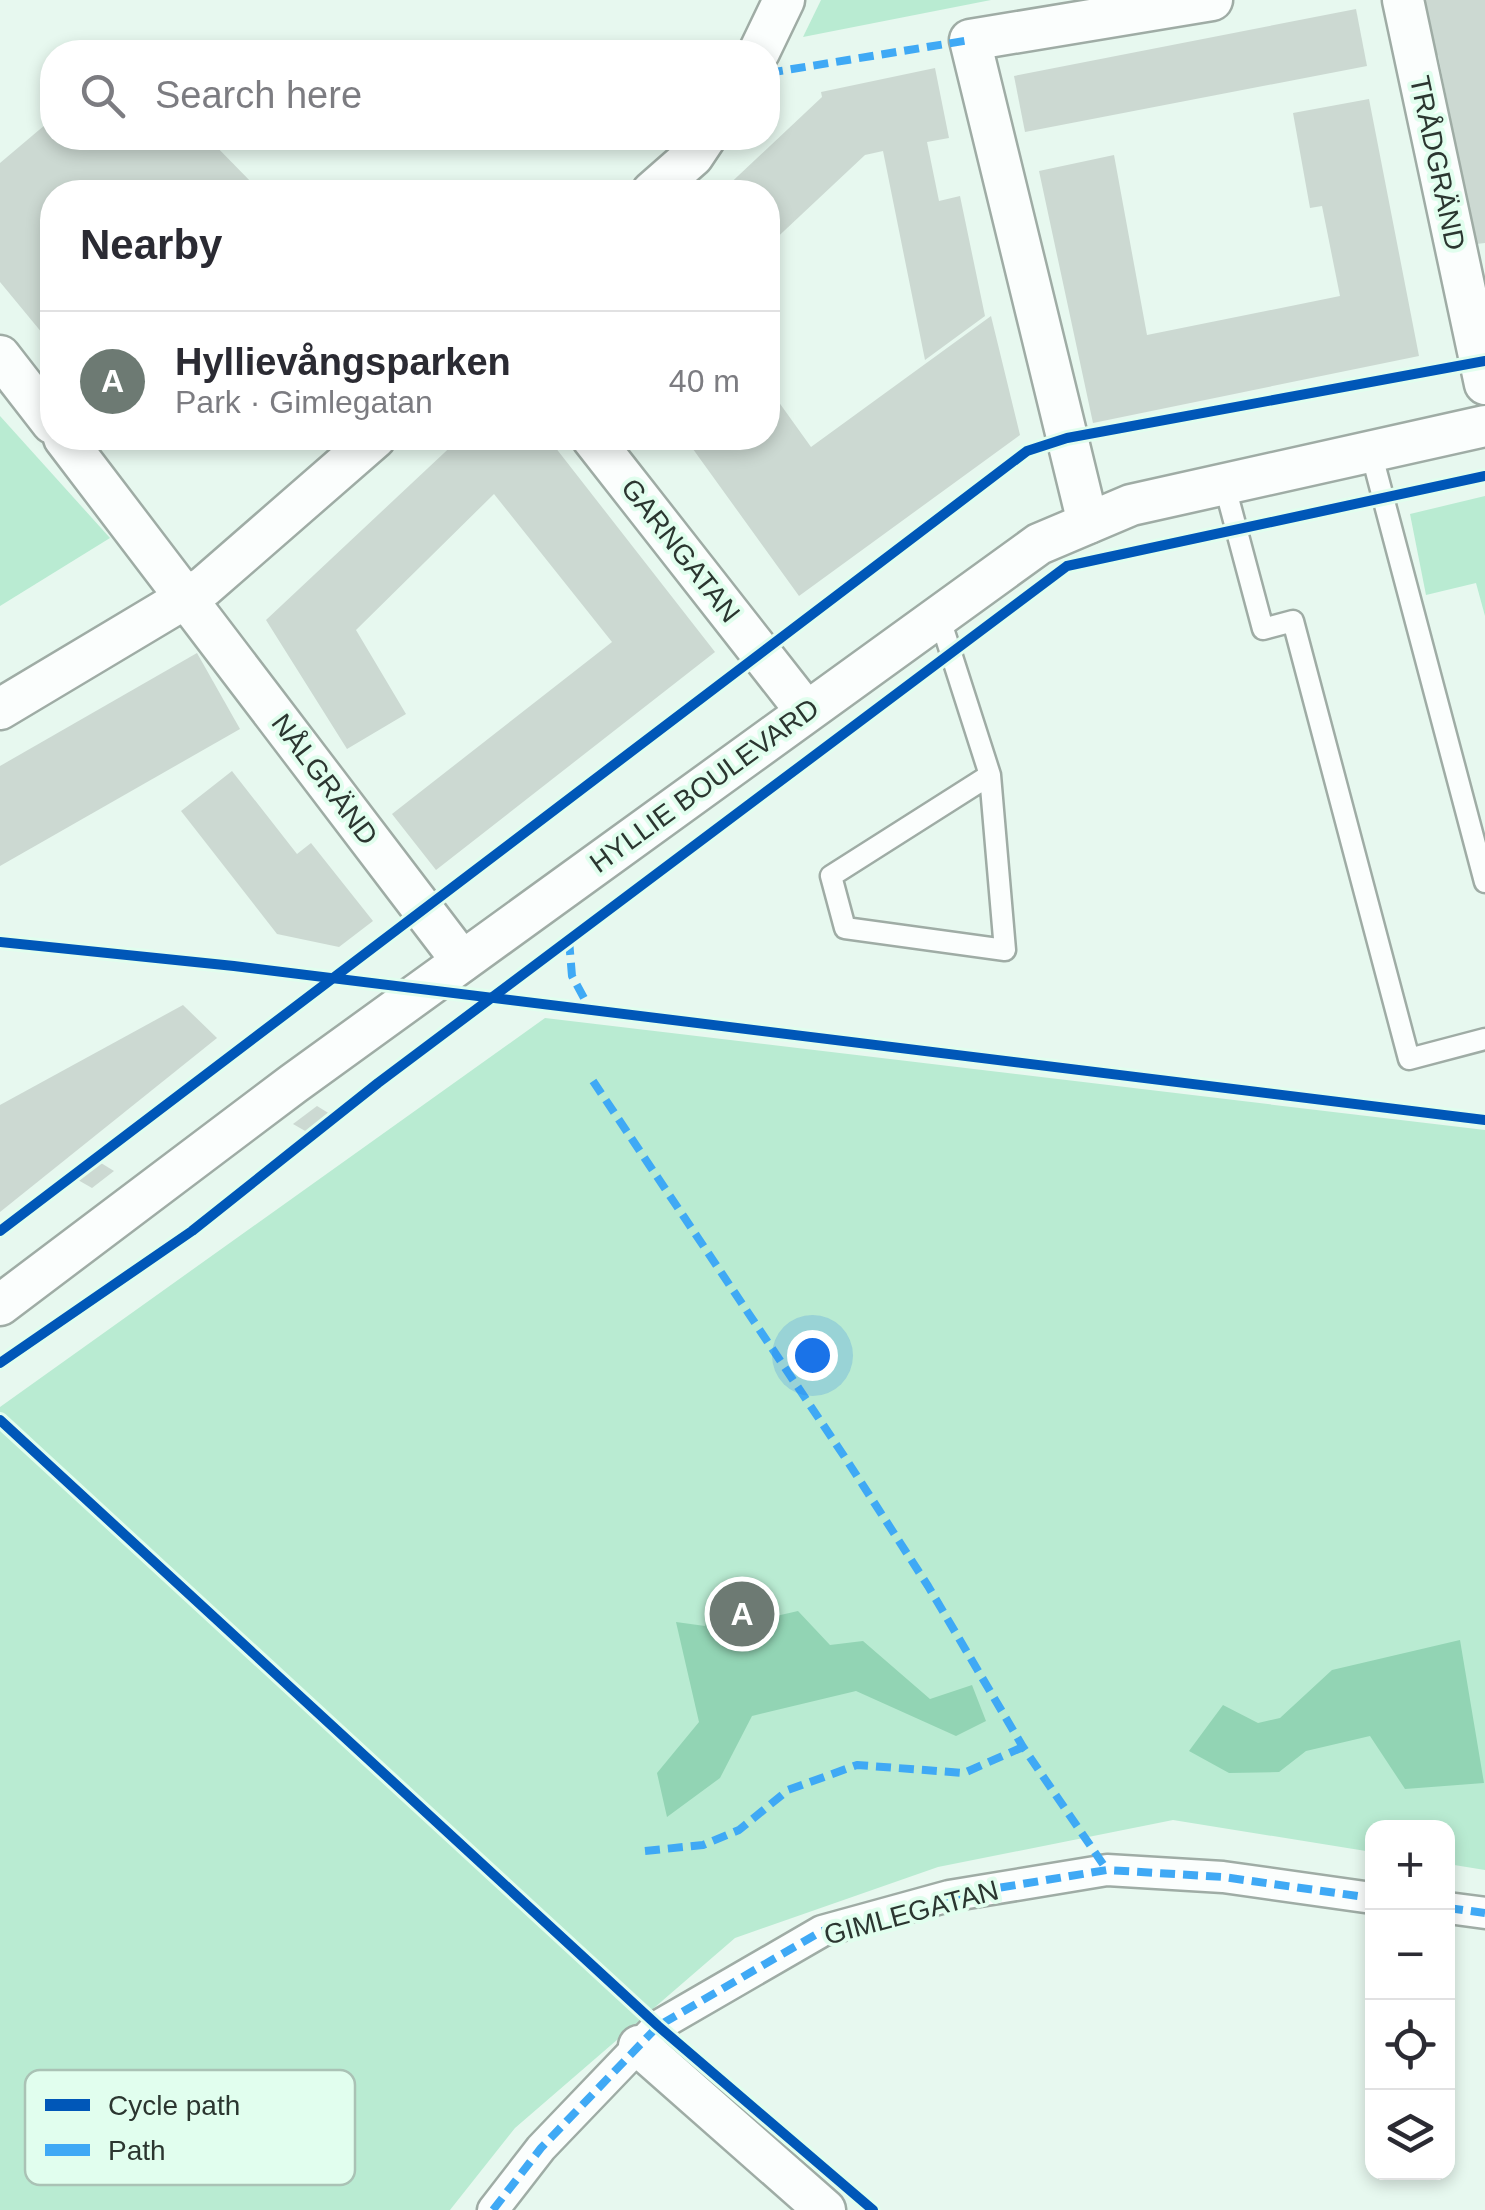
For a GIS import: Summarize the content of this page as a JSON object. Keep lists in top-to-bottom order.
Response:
{
  "streets": {
    "street": [
      "TRÅDGRÄND",
      "GARNGATAN",
      "NÅLGRÄND",
      "HYLLIE BOULEVARD",
      "GIMLEGATAN"
    ]
  },
  "crossings": [
    ["GARNGATAN", "HYLLIE BOULEVARD"],
    ["NÅLGRÄND", "HYLLIE BOULEVARD"]
  ],
  "legend": ["Cycle path", "Path"],
  "page": {
    "search": "Search here",
    "heading": "Nearby",
    "list": [
      {
        "mark": "A",
        "name": "Hyllievångsparken",
        "note": "Park · Gimlegatan",
        "value": "40 m"
      }
    ],
    "pins": "A",
    "map_buttons": ["+", "−"]
  }
}
